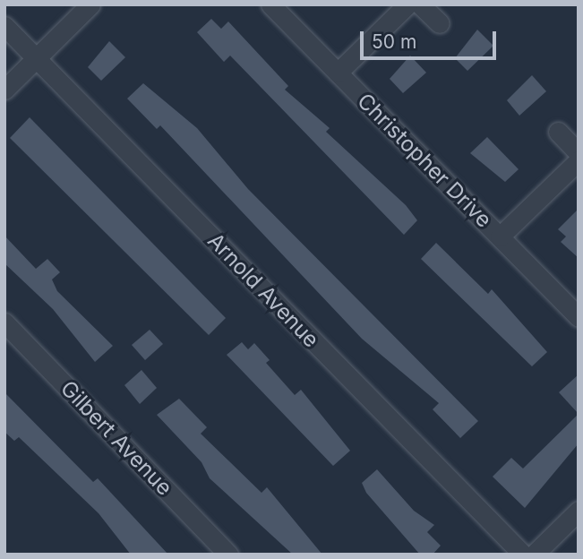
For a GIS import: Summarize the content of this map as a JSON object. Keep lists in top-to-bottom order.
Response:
{
  "streets": {
    "street": ["Christopher Drive", "Arnold Avenue", "Gilbert Avenue"]
  },
  "scale_bar": "50 m"
}
